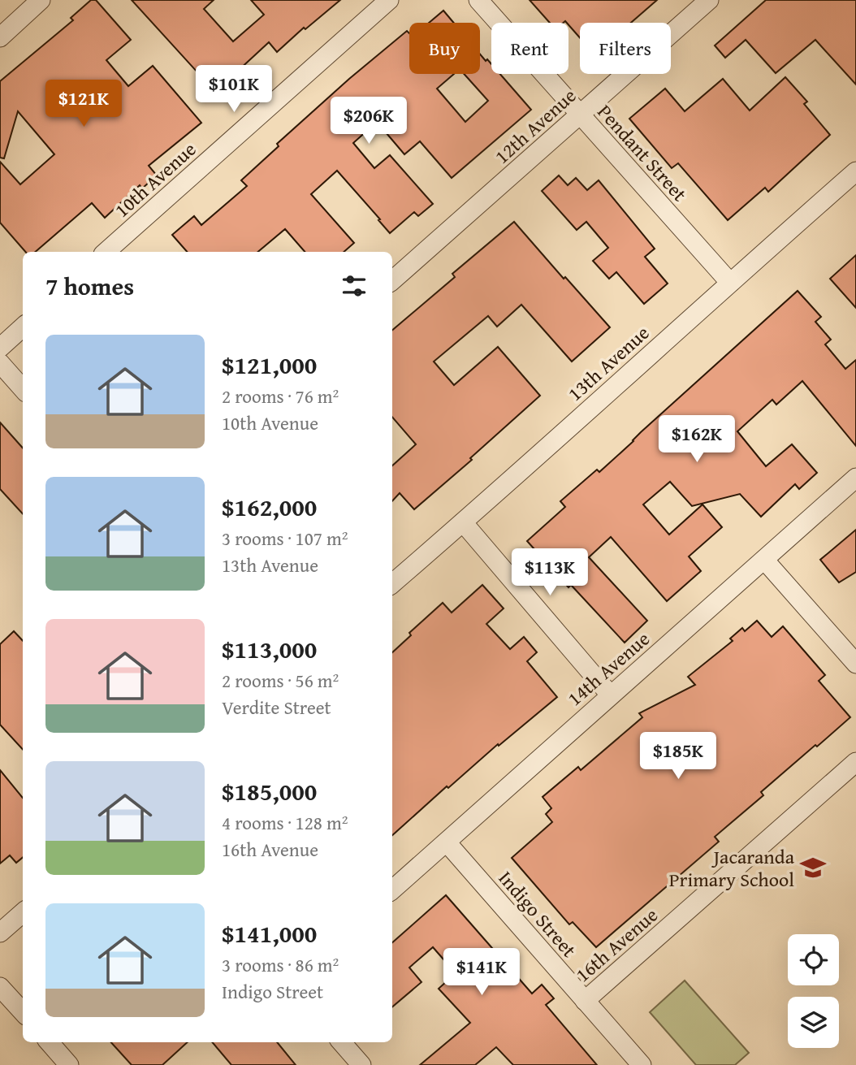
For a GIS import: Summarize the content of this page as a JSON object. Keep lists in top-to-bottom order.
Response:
{
  "streets": {
    "street": [
      "12th Avenue",
      "Pendant Street",
      "10th Avenue",
      "13th Avenue",
      "14th Avenue",
      "Indigo Street",
      "16th Avenue"
    ]
  },
  "crossings": [
    ["12th Avenue", "Pendant Street"],
    ["Pendant Street", "13th Avenue"],
    ["14th Avenue", "Indigo Street"],
    ["Indigo Street", "16th Avenue"]
  ],
  "places": {
    "school or university": ["Jacaranda Primary School"]
  },
  "page": {
    "chip": ["Buy", "Rent", "Filters"],
    "price": [
      "$101K",
      "$121K",
      "$206K",
      "$162K",
      "$113K",
      "$185K",
      "$141K"
    ],
    "heading": "7 homes",
    "list": [
      {
        "name": "$121,000",
        "note": "2 rooms · 76 m² · 10th Avenue"
      },
      {
        "name": "$162,000",
        "note": "3 rooms · 107 m² · 13th Avenue"
      },
      {
        "name": "$113,000",
        "note": "2 rooms · 56 m² · Verdite Street"
      },
      {
        "name": "$185,000",
        "note": "4 rooms · 128 m² · 16th Avenue"
      },
      {
        "name": "$141,000",
        "note": "3 rooms · 86 m² · Indigo Street"
      }
    ]
  }
}
